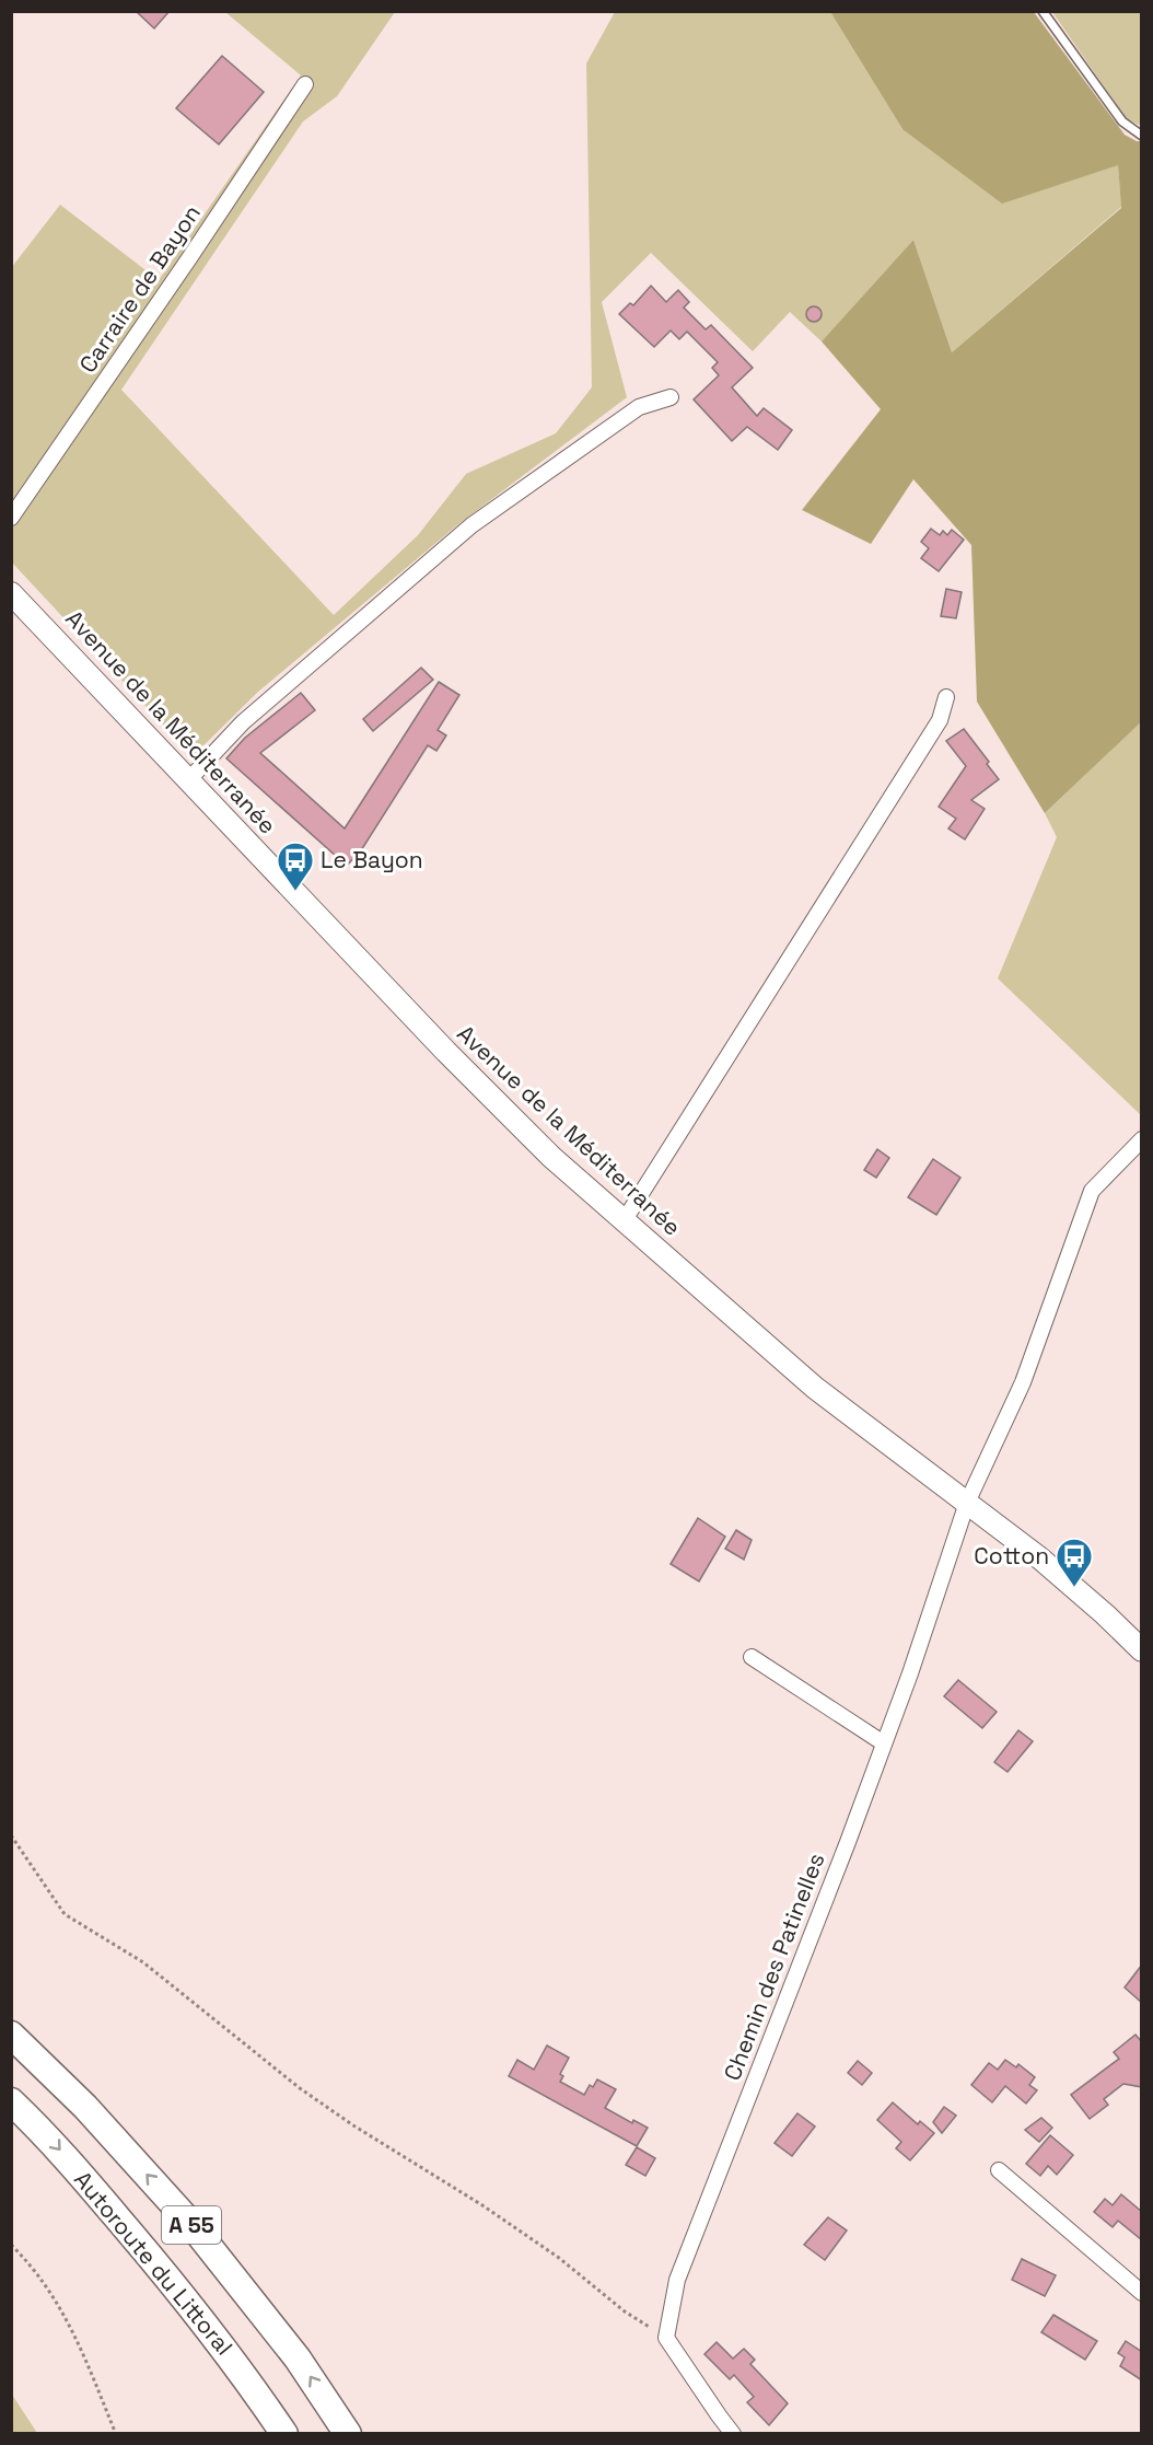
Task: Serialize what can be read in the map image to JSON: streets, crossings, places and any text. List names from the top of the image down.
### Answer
{
  "streets": {
    "highway": ["A 55", "Autoroute du Littoral"],
    "main road": ["Avenue de la Méditerranée"],
    "street": ["Carraire de Bayon", "Chemin des Patinelles"]
  },
  "crossings": [
    ["Avenue de la Méditerranée", "Chemin des Patinelles"]
  ],
  "places": {
    "bus stop": ["Le Bayon", "Cotton"]
  }
}
